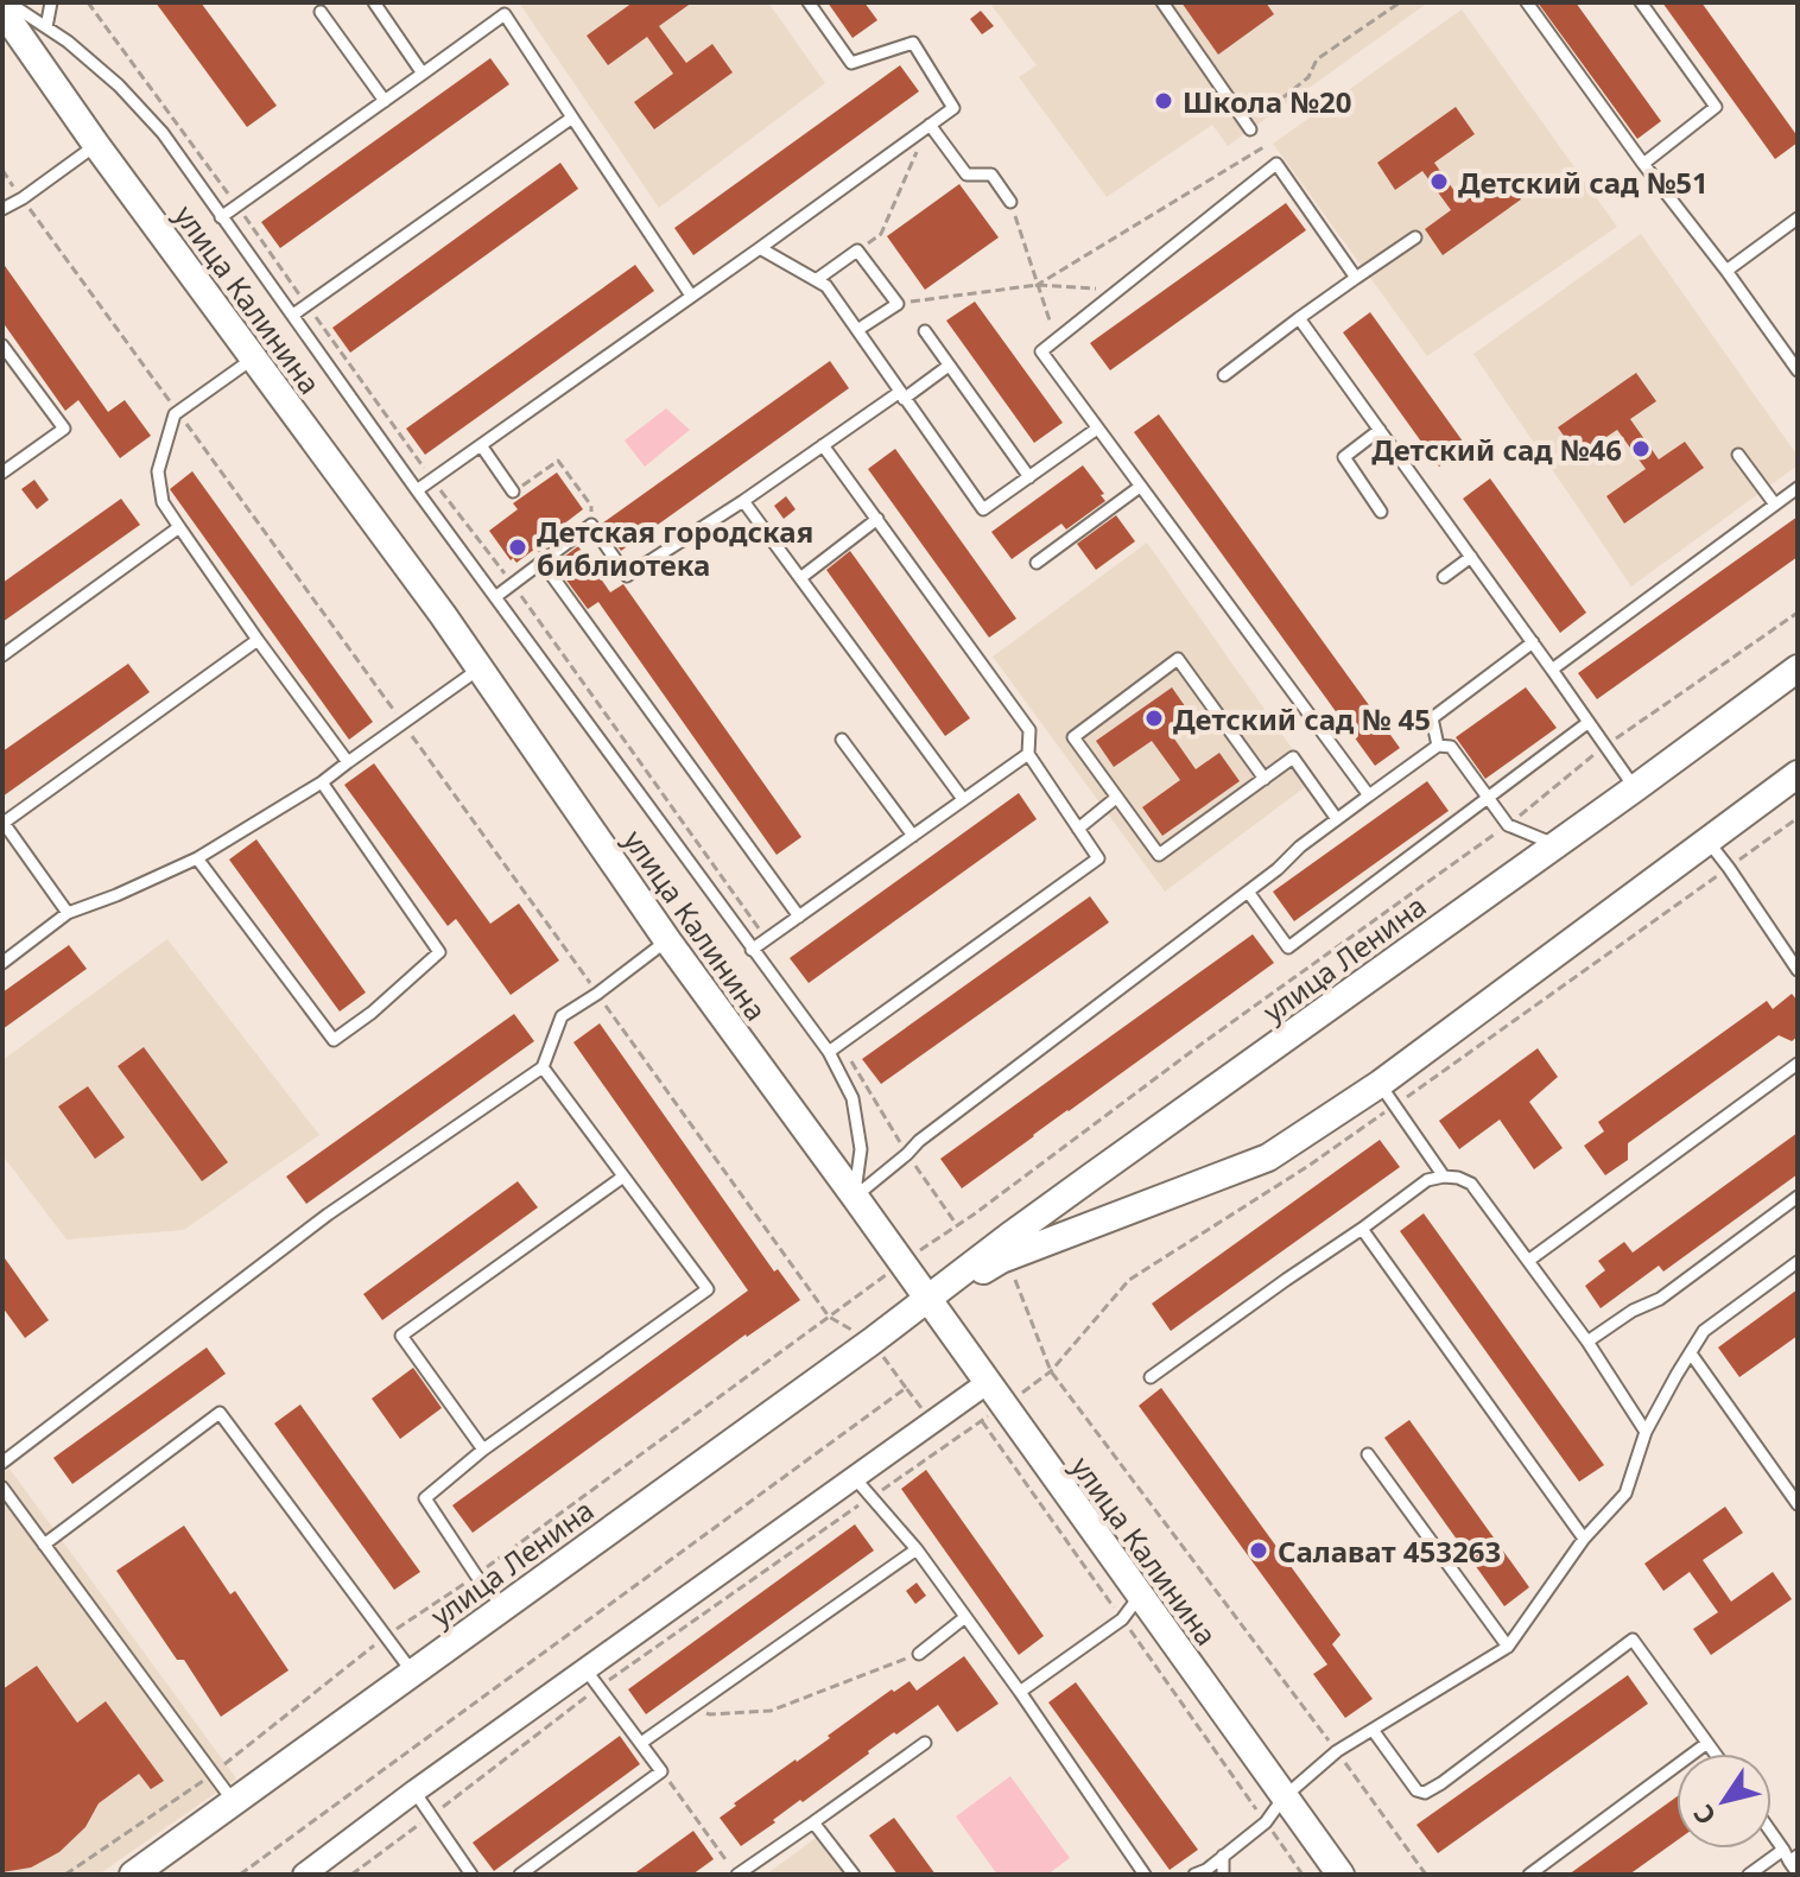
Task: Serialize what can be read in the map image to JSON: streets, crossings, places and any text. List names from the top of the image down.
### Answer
{
  "streets": {
    "street": ["улица Калинина", "улица Ленина"]
  },
  "crossings": [
    ["улица Калинина", "улица Ленина"]
  ],
  "places": [
    "Школа №20",
    "Детский сад №51",
    "Детский сад №46",
    "Детская городская библиотека",
    "Детский сад № 45",
    "Салават 453263"
  ],
  "north": "bottom left"
}
